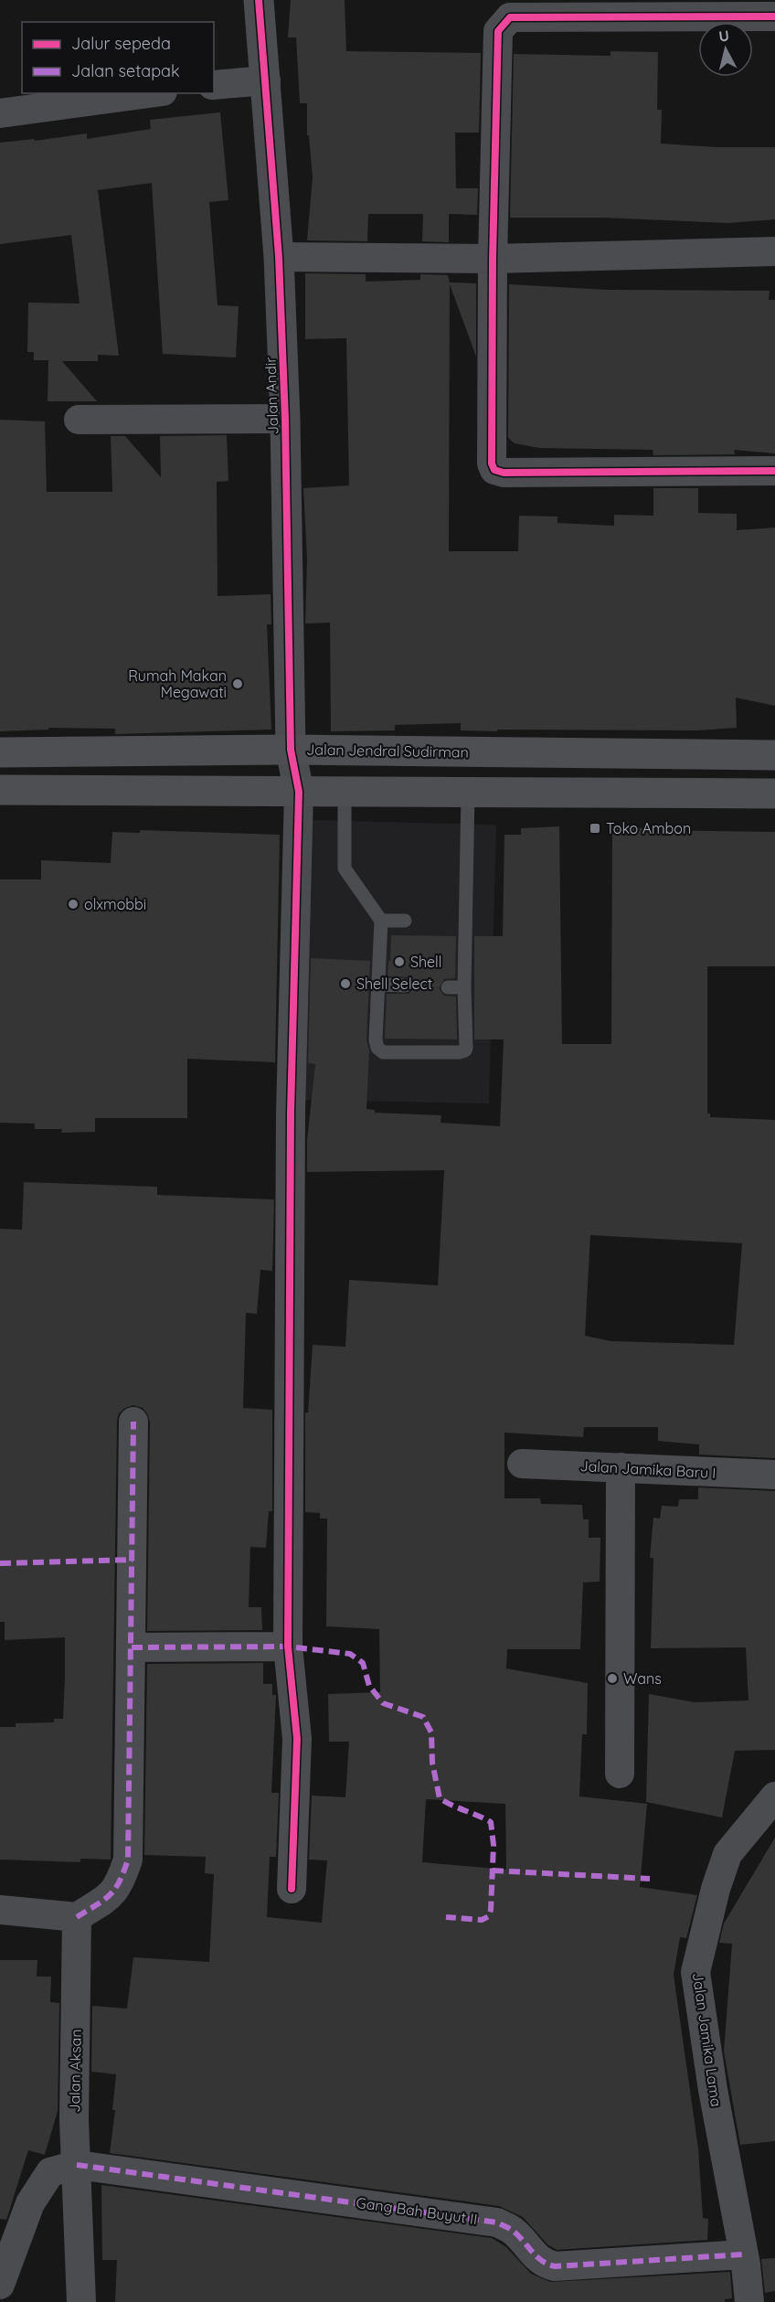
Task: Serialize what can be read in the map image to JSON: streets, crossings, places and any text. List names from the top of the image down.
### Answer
{
  "streets": {
    "main road": ["Jalan Jendral Sudirman"],
    "street": [
      "Jalan Andir",
      "Jalan Jamika Baru I",
      "Jalan Jamika Lama",
      "Jalan Aksan",
      "Gang Bah Buyut II"
    ]
  },
  "crossings": [
    ["Jalan Andir", "Jalan Jendral Sudirman"],
    ["Jalan Jamika Lama", "Gang Bah Buyut II"],
    ["Jalan Aksan", "Gang Bah Buyut II"]
  ],
  "places": {
    "other": [
      "Rumah Makan Megawati",
      "olxmobbi",
      "Shell",
      "Shell Select",
      "Wans"
    ],
    "transit": ["Toko Ambon"]
  },
  "legend": ["Jalur sepeda", "Jalan setapak"],
  "north": "top"
}
